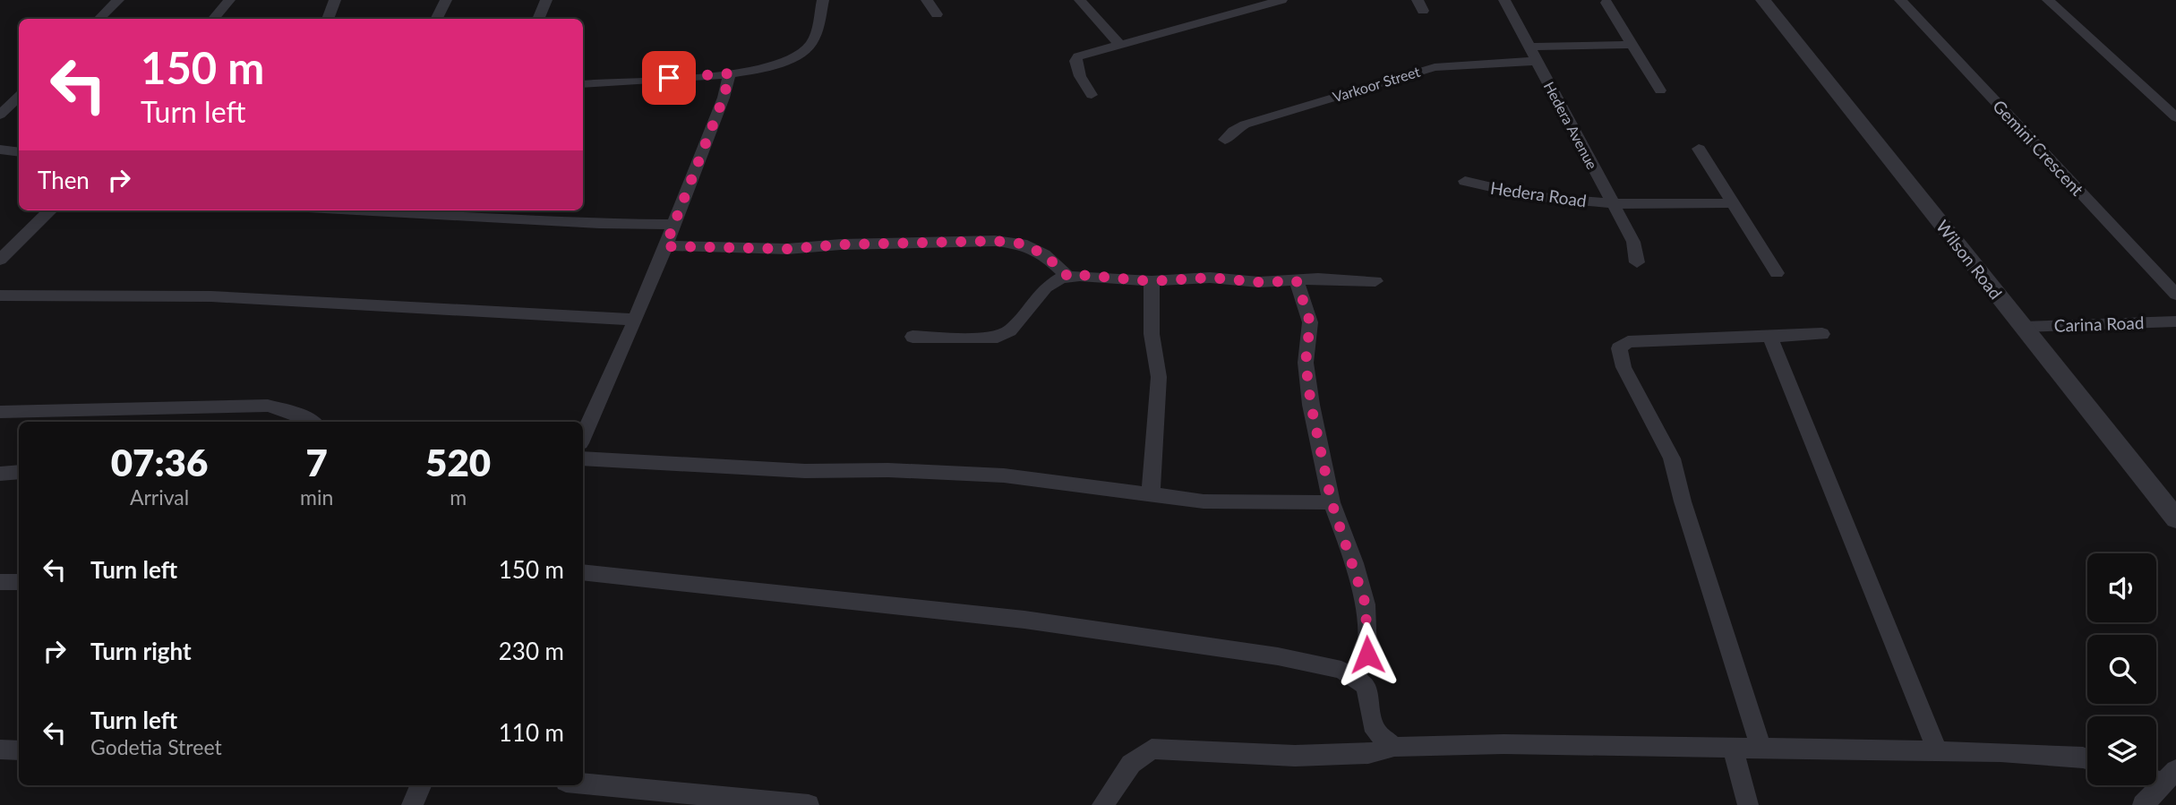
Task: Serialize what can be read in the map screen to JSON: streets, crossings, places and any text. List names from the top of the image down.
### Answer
{
  "streets": {
    "street": [
      "Varkoor Street",
      "Hedera Avenue",
      "Gemini Crescent",
      "Hedera Road",
      "Wilson Road",
      "Carina Road"
    ]
  },
  "crossings": [
    ["Varkoor Street", "Hedera Avenue"],
    ["Hedera Avenue", "Hedera Road"],
    ["Wilson Road", "Carina Road"]
  ],
  "page": {
    "turn": ["150 m", "Turn left"],
    "then": "Then",
    "eta": [
      "07:36",
      "Arrival",
      "7",
      "min",
      "520",
      "m"
    ],
    "list": [
      {
        "name": "Turn left",
        "value": "150 m"
      },
      {
        "name": "Turn right",
        "value": "230 m"
      },
      {
        "name": "Turn left",
        "note": "Godetia Street",
        "value": "110 m"
      }
    ]
  }
}
